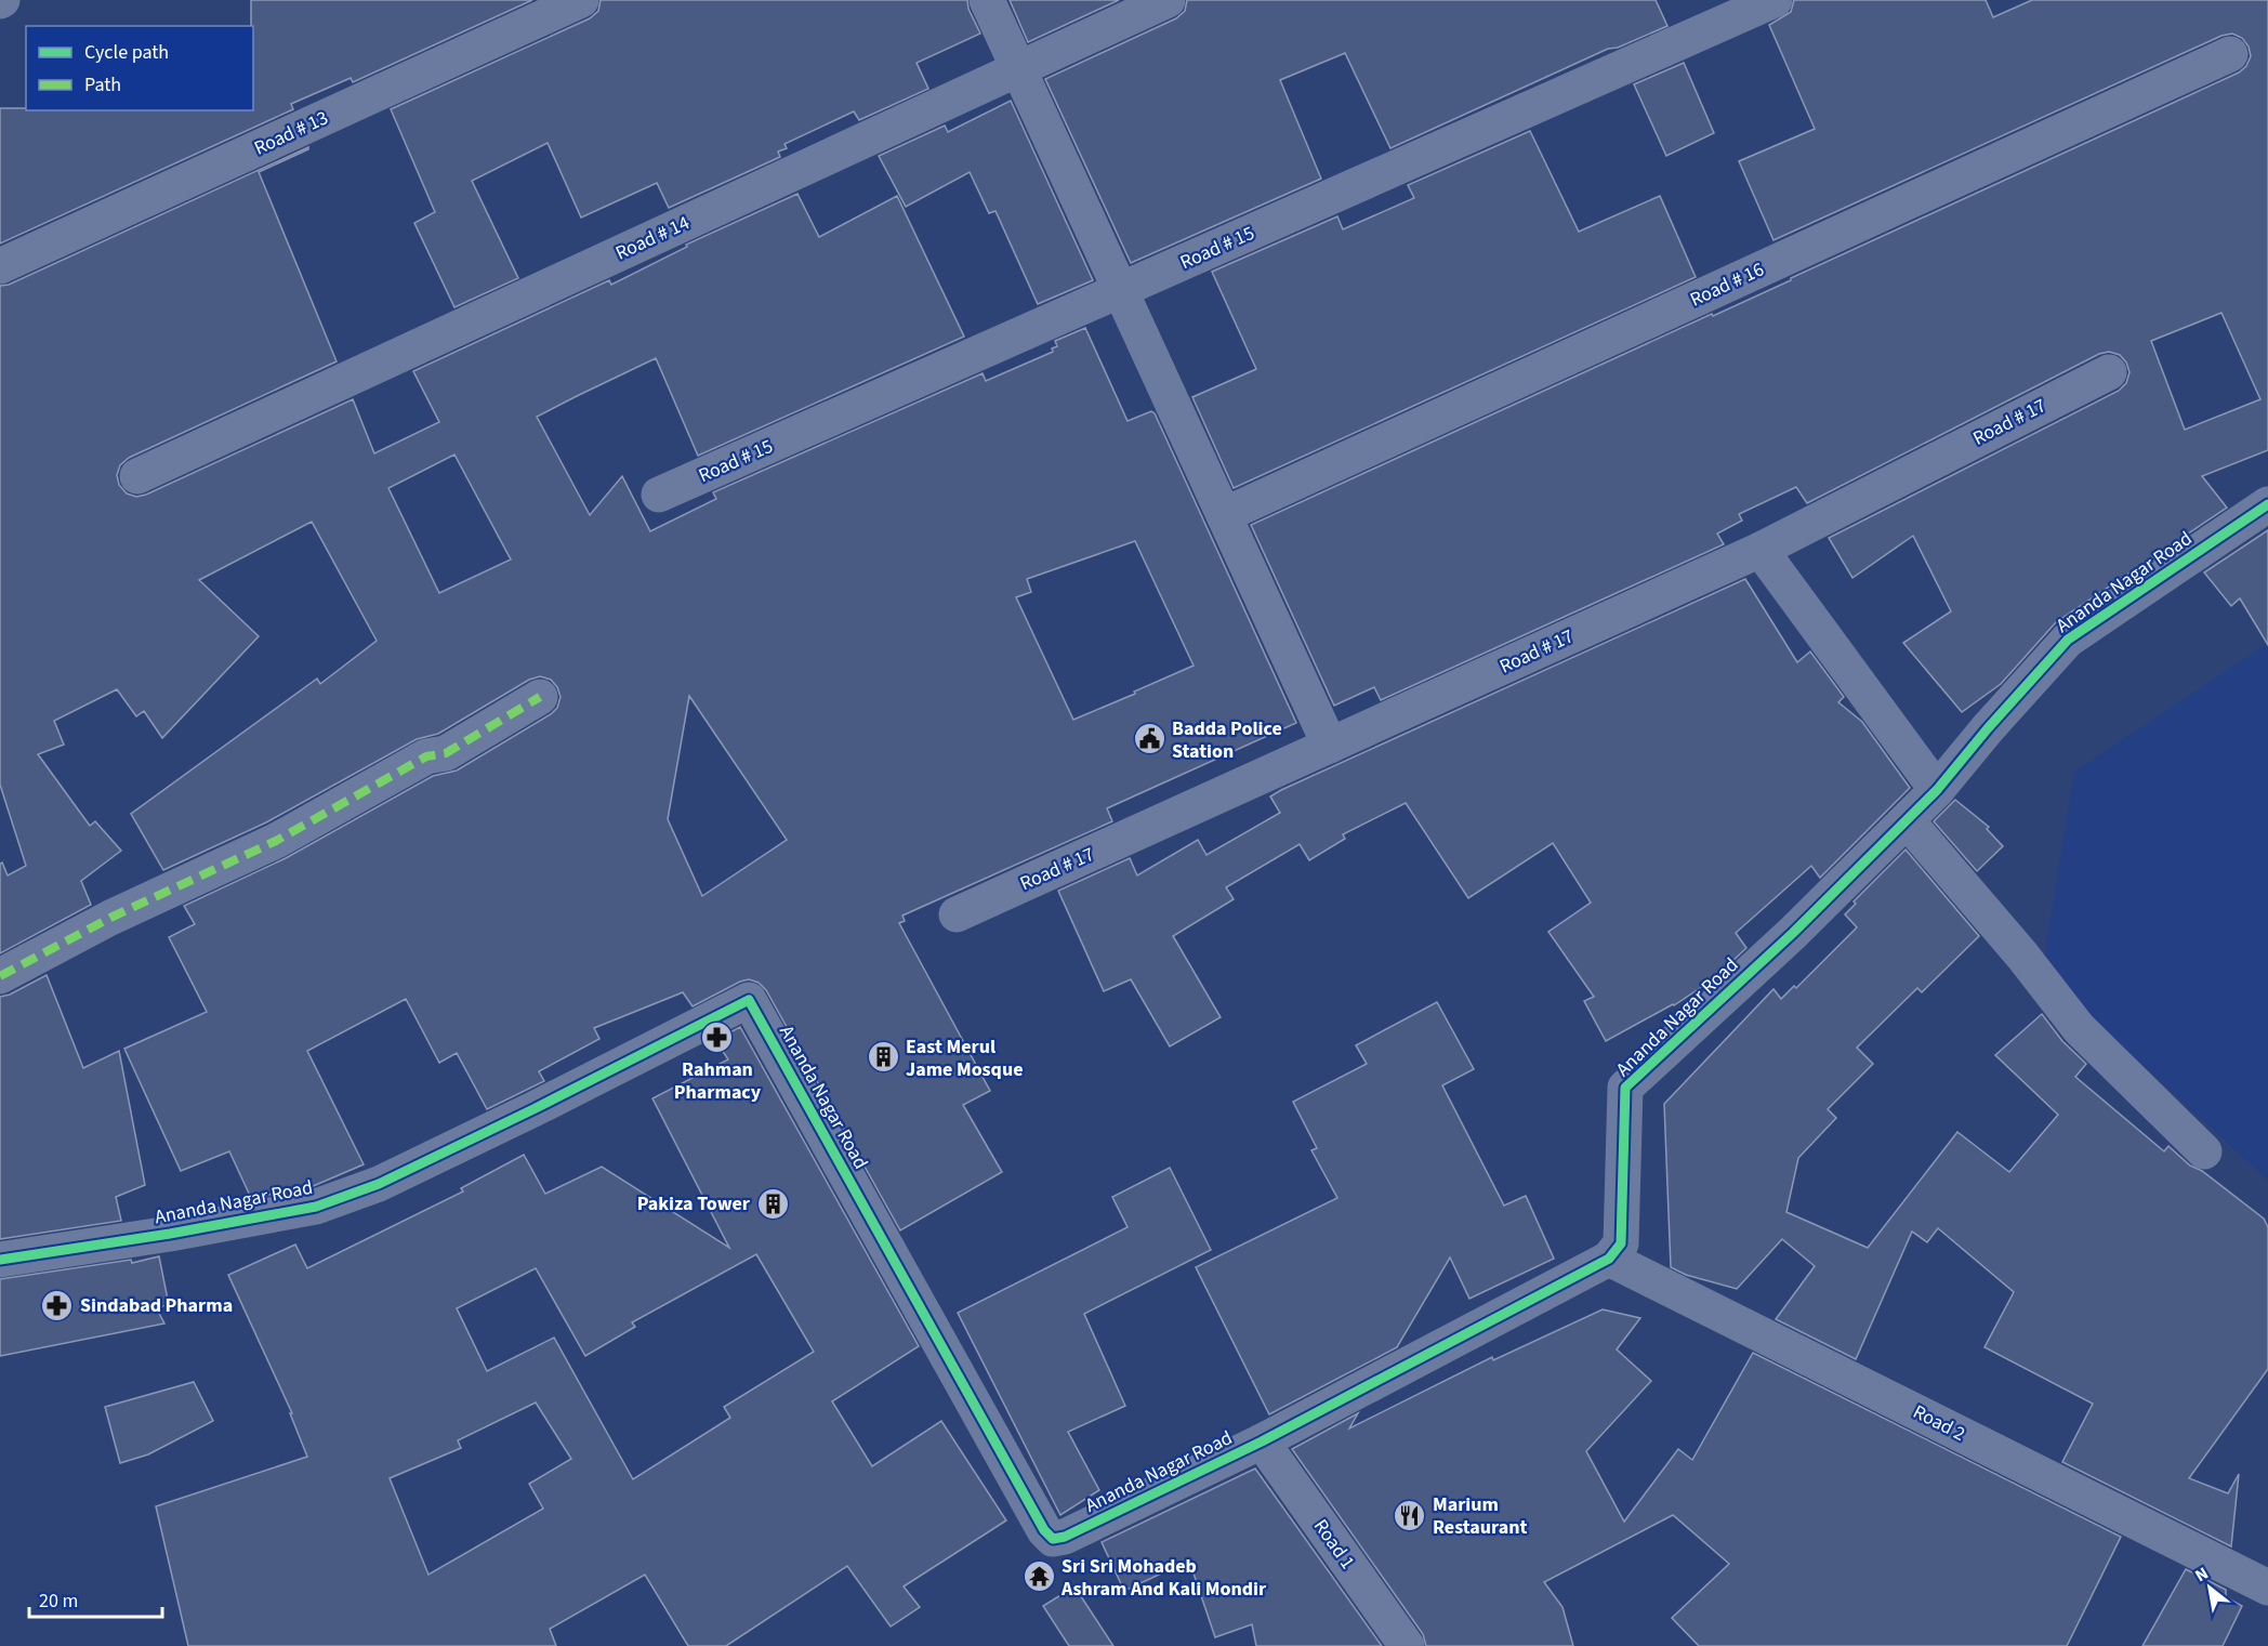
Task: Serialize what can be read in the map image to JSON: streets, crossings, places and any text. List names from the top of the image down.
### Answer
{
  "streets": {
    "street": [
      "Road # 13",
      "Road # 14",
      "Road # 15",
      "Road # 16",
      "Road # 17",
      "Ananda Nagar Road",
      "Road 2",
      "Road 1"
    ]
  },
  "crossings": [
    ["Ananda Nagar Road", "Road 2"],
    ["Ananda Nagar Road", "Road 1"]
  ],
  "places": {
    "public building": ["Badda Police Station"],
    "pharmacy": ["Rahman Pharmacy", "Sindabad Pharma"],
    "building": ["East Merul Jame Mosque", "Pakiza Tower"],
    "restaurant": ["Marium Restaurant"],
    "temple": ["Sri Sri Mohadeb Ashram And Kali Mondir"]
  },
  "legend": ["Cycle path", "Path"],
  "scale_bar": "20 m",
  "north": "top left"
}
